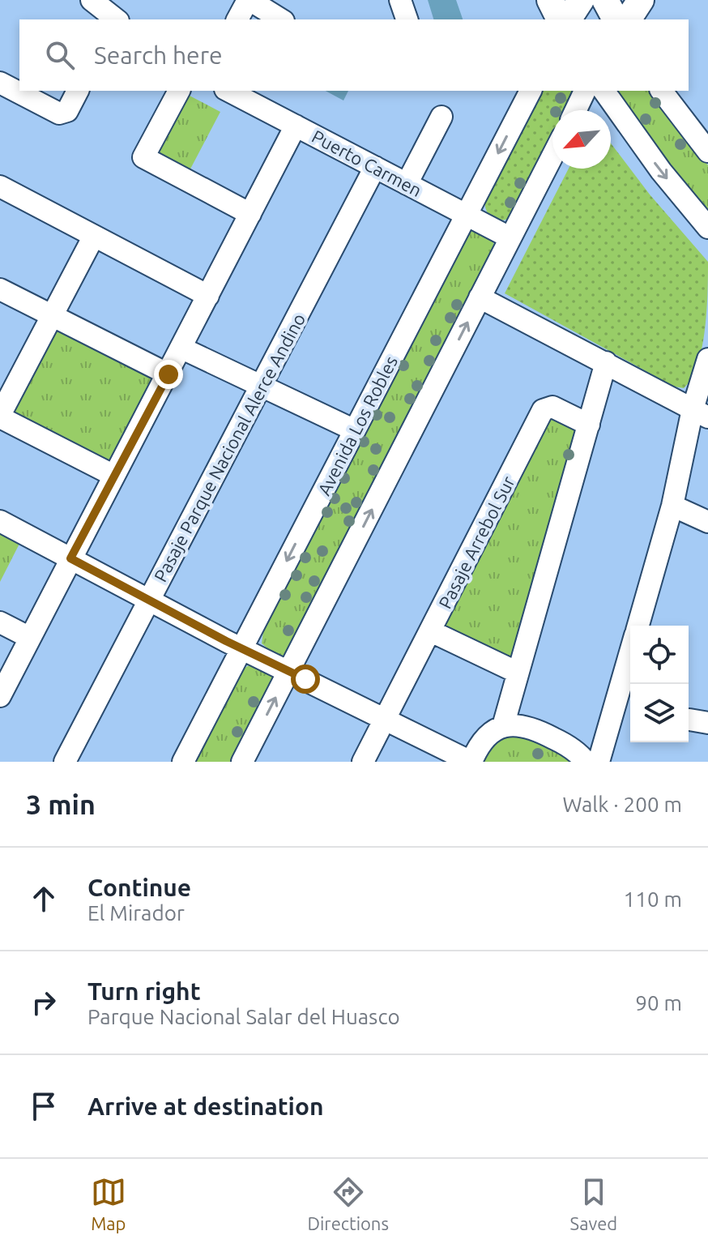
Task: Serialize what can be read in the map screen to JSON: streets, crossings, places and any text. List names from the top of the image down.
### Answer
{
  "streets": {
    "street": [
      "Puerto Carmen",
      "Avenida Los Robles",
      "Pasaje Parque Nacional Alerce Andino",
      "Pasaje Arrebol Sur"
    ]
  },
  "crossings": [
    ["Puerto Carmen", "Avenida Los Robles"],
    ["Puerto Carmen", "Pasaje Parque Nacional Alerce Andino"]
  ],
  "north": "bottom left",
  "page": {
    "search": "Search here",
    "heading": ["3 min", "Walk · 200 m"],
    "list": [
      ["Continue", "El Mirador", "110 m"],
      ["Turn right", "Parque Nacional Salar del Huasco", "90 m"],
      "Arrive at destination"
    ],
    "nav": ["Map", "Directions", "Saved"]
  }
}
